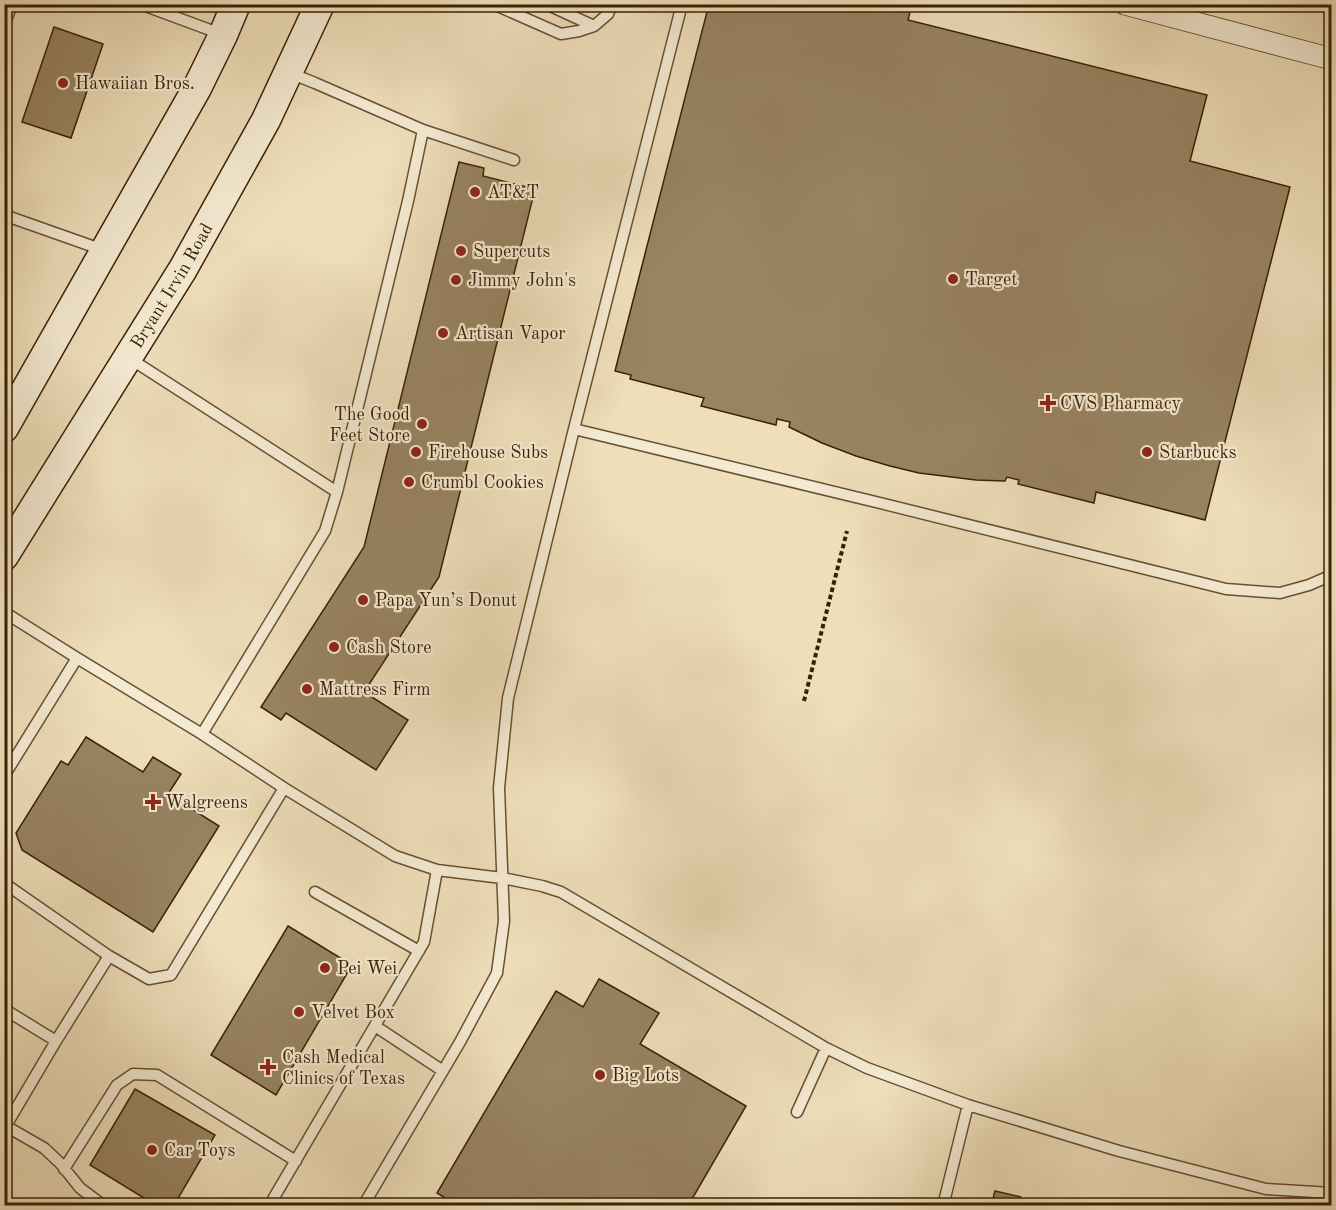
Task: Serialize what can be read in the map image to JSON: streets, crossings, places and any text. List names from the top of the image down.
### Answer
{
  "streets": {
    "main road": ["Bryant Irvin Road"]
  },
  "places": {
    "other": [
      "Hawaiian Bros.",
      "AT&T",
      "Supercuts",
      "Target",
      "Jimmy John's",
      "Artisan Vapor",
      "The Good Feet Store",
      "Firehouse Subs",
      "Starbucks",
      "Crumbl Cookies",
      "Papa Yun’s Donut",
      "Cash Store",
      "Mattress Firm",
      "Pei Wei",
      "Velvet Box",
      "Big Lots",
      "Car Toys"
    ],
    "health": ["CVS Pharmacy", "Walgreens", "Cash Medical Clinics of Texas"]
  }
}
